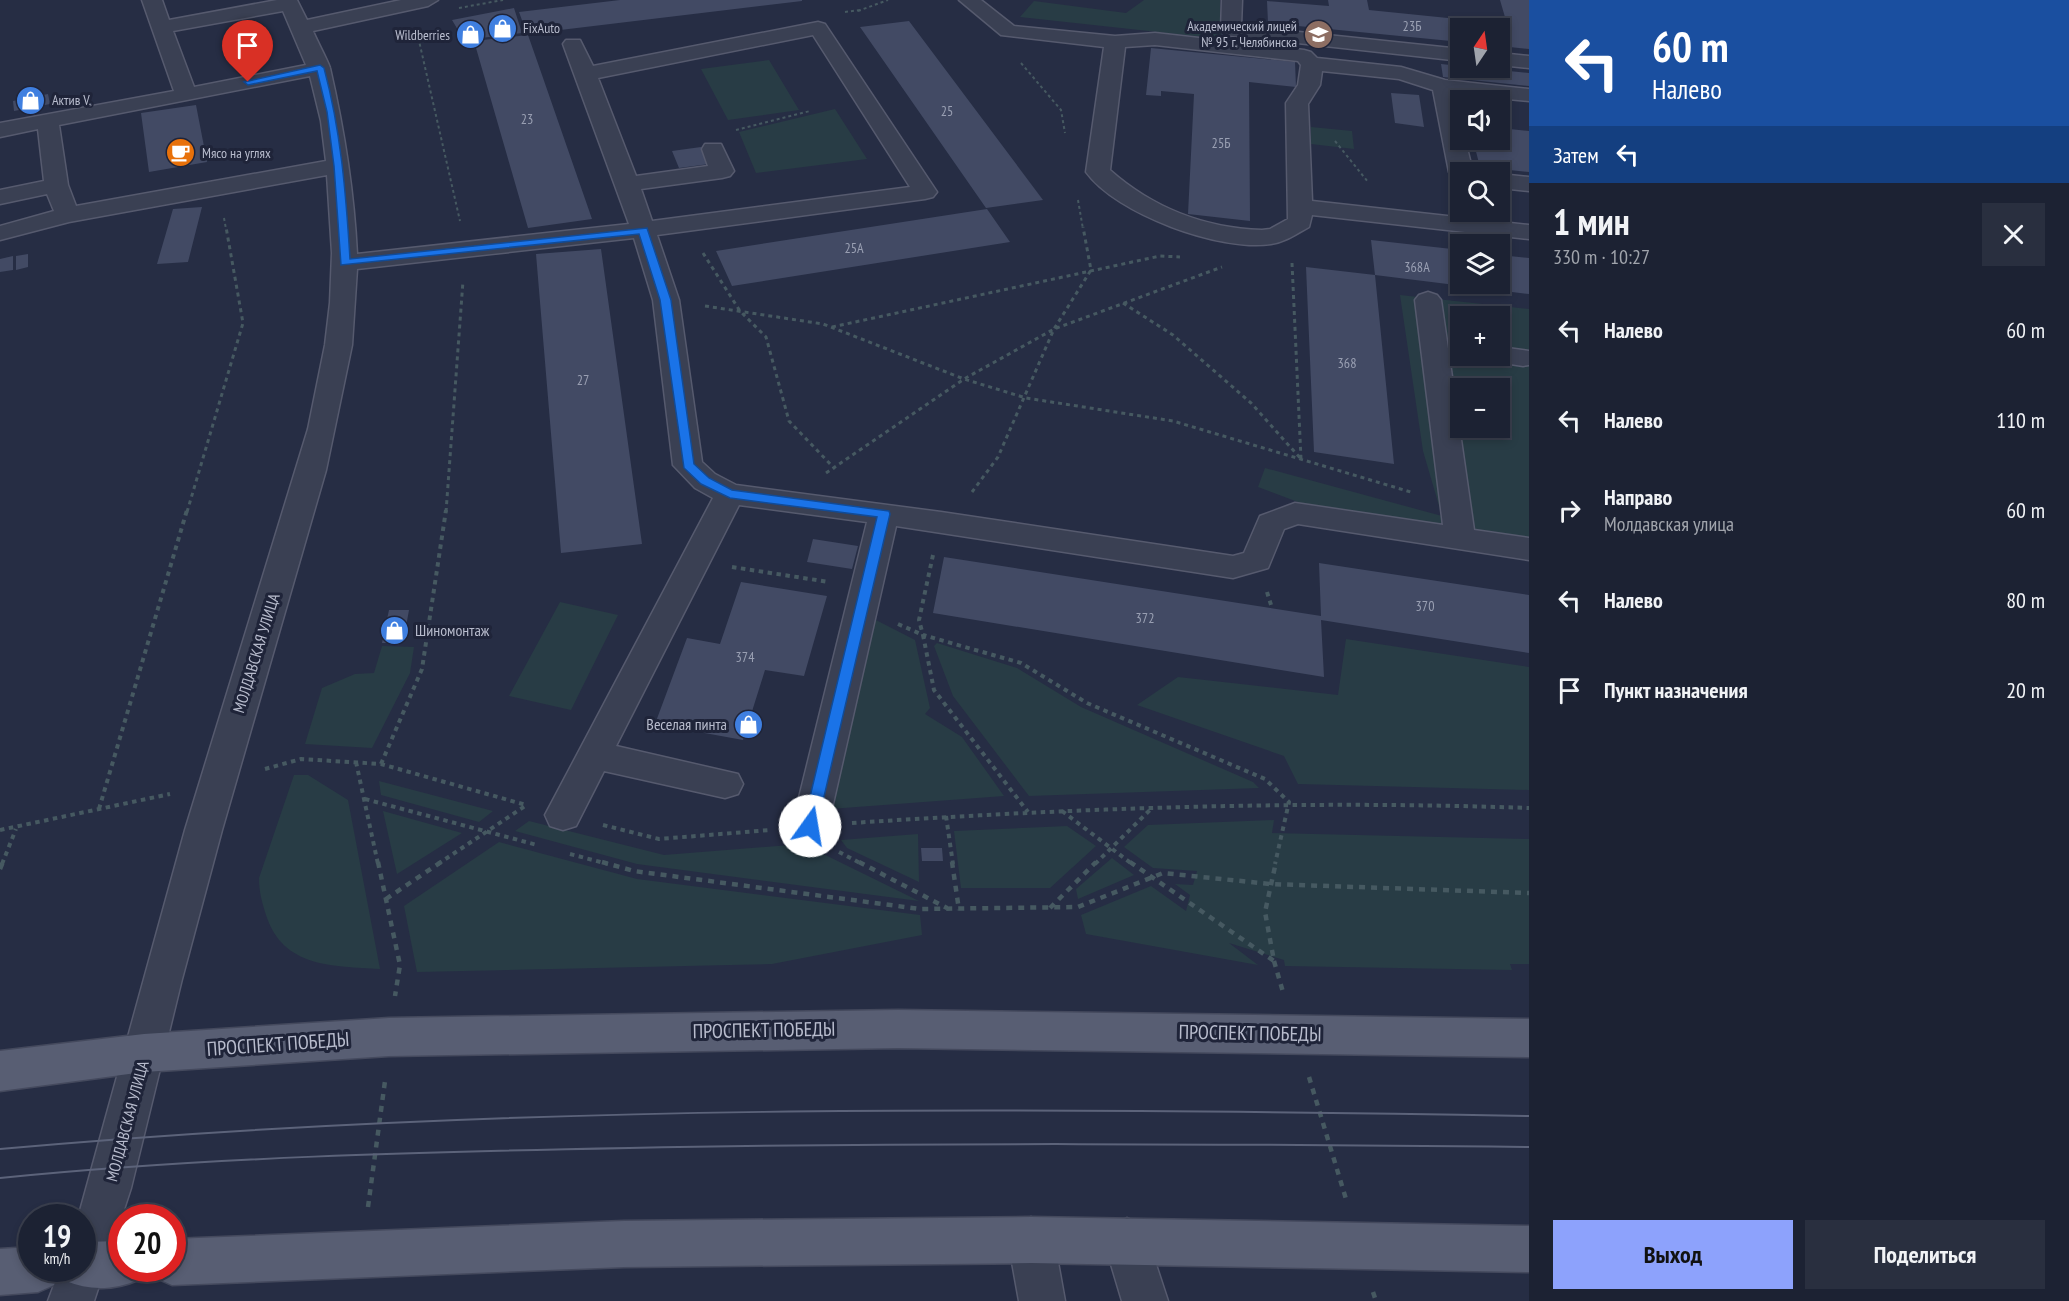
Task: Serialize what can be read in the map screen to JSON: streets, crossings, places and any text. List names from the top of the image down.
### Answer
{
  "streets": {
    "main road": ["ПРОСПЕКТ ПОБЕДЫ"],
    "street": ["МОЛДАВСКАЯ УЛИЦА"]
  },
  "crossings": [
    ["МОЛДАВСКАЯ УЛИЦА", "ПРОСПЕКТ ПОБЕДЫ"]
  ],
  "places": {
    "shop": [
      "FixAuto",
      "Wildberries",
      "Актив V.",
      "Шиномонтаж",
      "Веселая пинта"
    ],
    "school or university": ["Академический лицей № 95 г. Челябинска"],
    "cafe": ["Мясо на углях"]
  },
  "house_numbers": [
    "23Б",
    "25",
    "23",
    "25Б",
    "25А",
    "368А",
    "368",
    "27",
    "370",
    "372",
    "374"
  ],
  "north": "top",
  "page": {
    "turn": ["60 m", "Налево"],
    "map_buttons": ["+", "−"],
    "then": "Затем",
    "heading": ["1 мин", "330 m · 10:27"],
    "list": [
      {
        "name": "Налево",
        "value": "60 m"
      },
      {
        "name": "Налево",
        "value": "110 m"
      },
      {
        "name": "Направо",
        "note": "Молдавская улица",
        "value": "60 m"
      },
      {
        "name": "Налево",
        "value": "80 m"
      },
      {
        "name": "Пункт назначения",
        "value": "20 m"
      }
    ],
    "speed": "19 km/h",
    "limit": "20",
    "buttons": ["Выход", "Поделиться"]
  }
}
